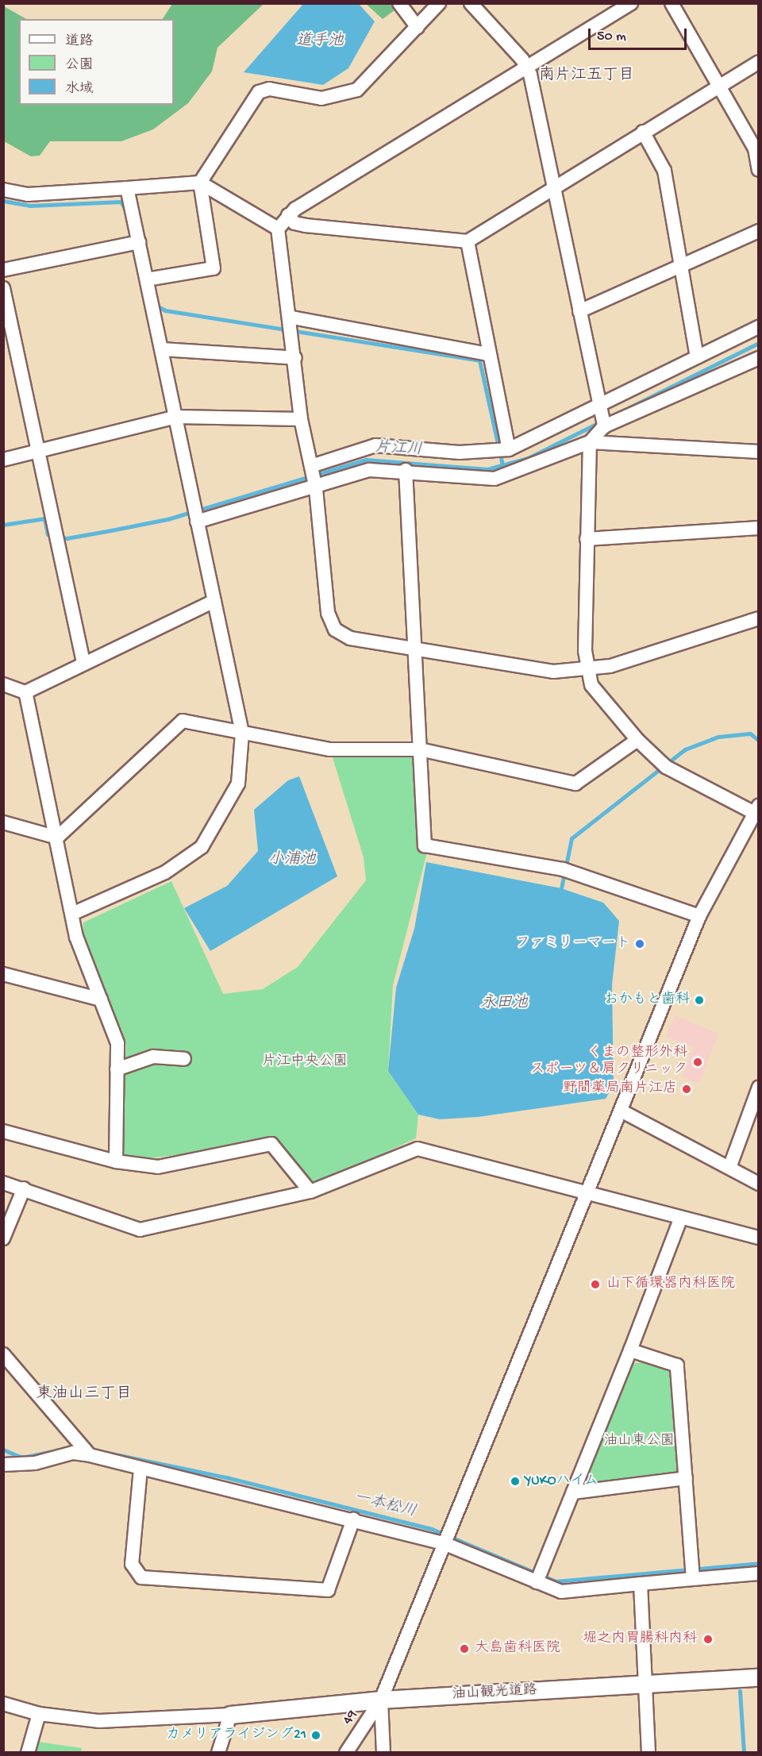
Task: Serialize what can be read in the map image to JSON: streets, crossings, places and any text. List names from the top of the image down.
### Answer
{
  "streets": {
    "main road": ["油山観光道路"],
    "street": ["49"]
  },
  "crossings": [
    ["油山観光道路", "49"]
  ],
  "districts": ["南片江五丁目", "東油山三丁目"],
  "water": [
    "道手池",
    "片江川",
    "小浦池",
    "永田池",
    "一本松川"
  ],
  "parks": ["片江中央公園", "油山東公園"],
  "places": [
    "ファミリーマート",
    "おかもと歯科",
    "くまの整形外科 スポーツ＆肩クリニック",
    "野間薬局南片江店",
    "山下循環器内科医院",
    "YUKOハイム",
    "堀之内胃腸科内科",
    "大島歯科医院",
    "カメリアライジング21"
  ],
  "legend": ["道路", "公園", "水域"],
  "scale_bar": "50 m"
}
